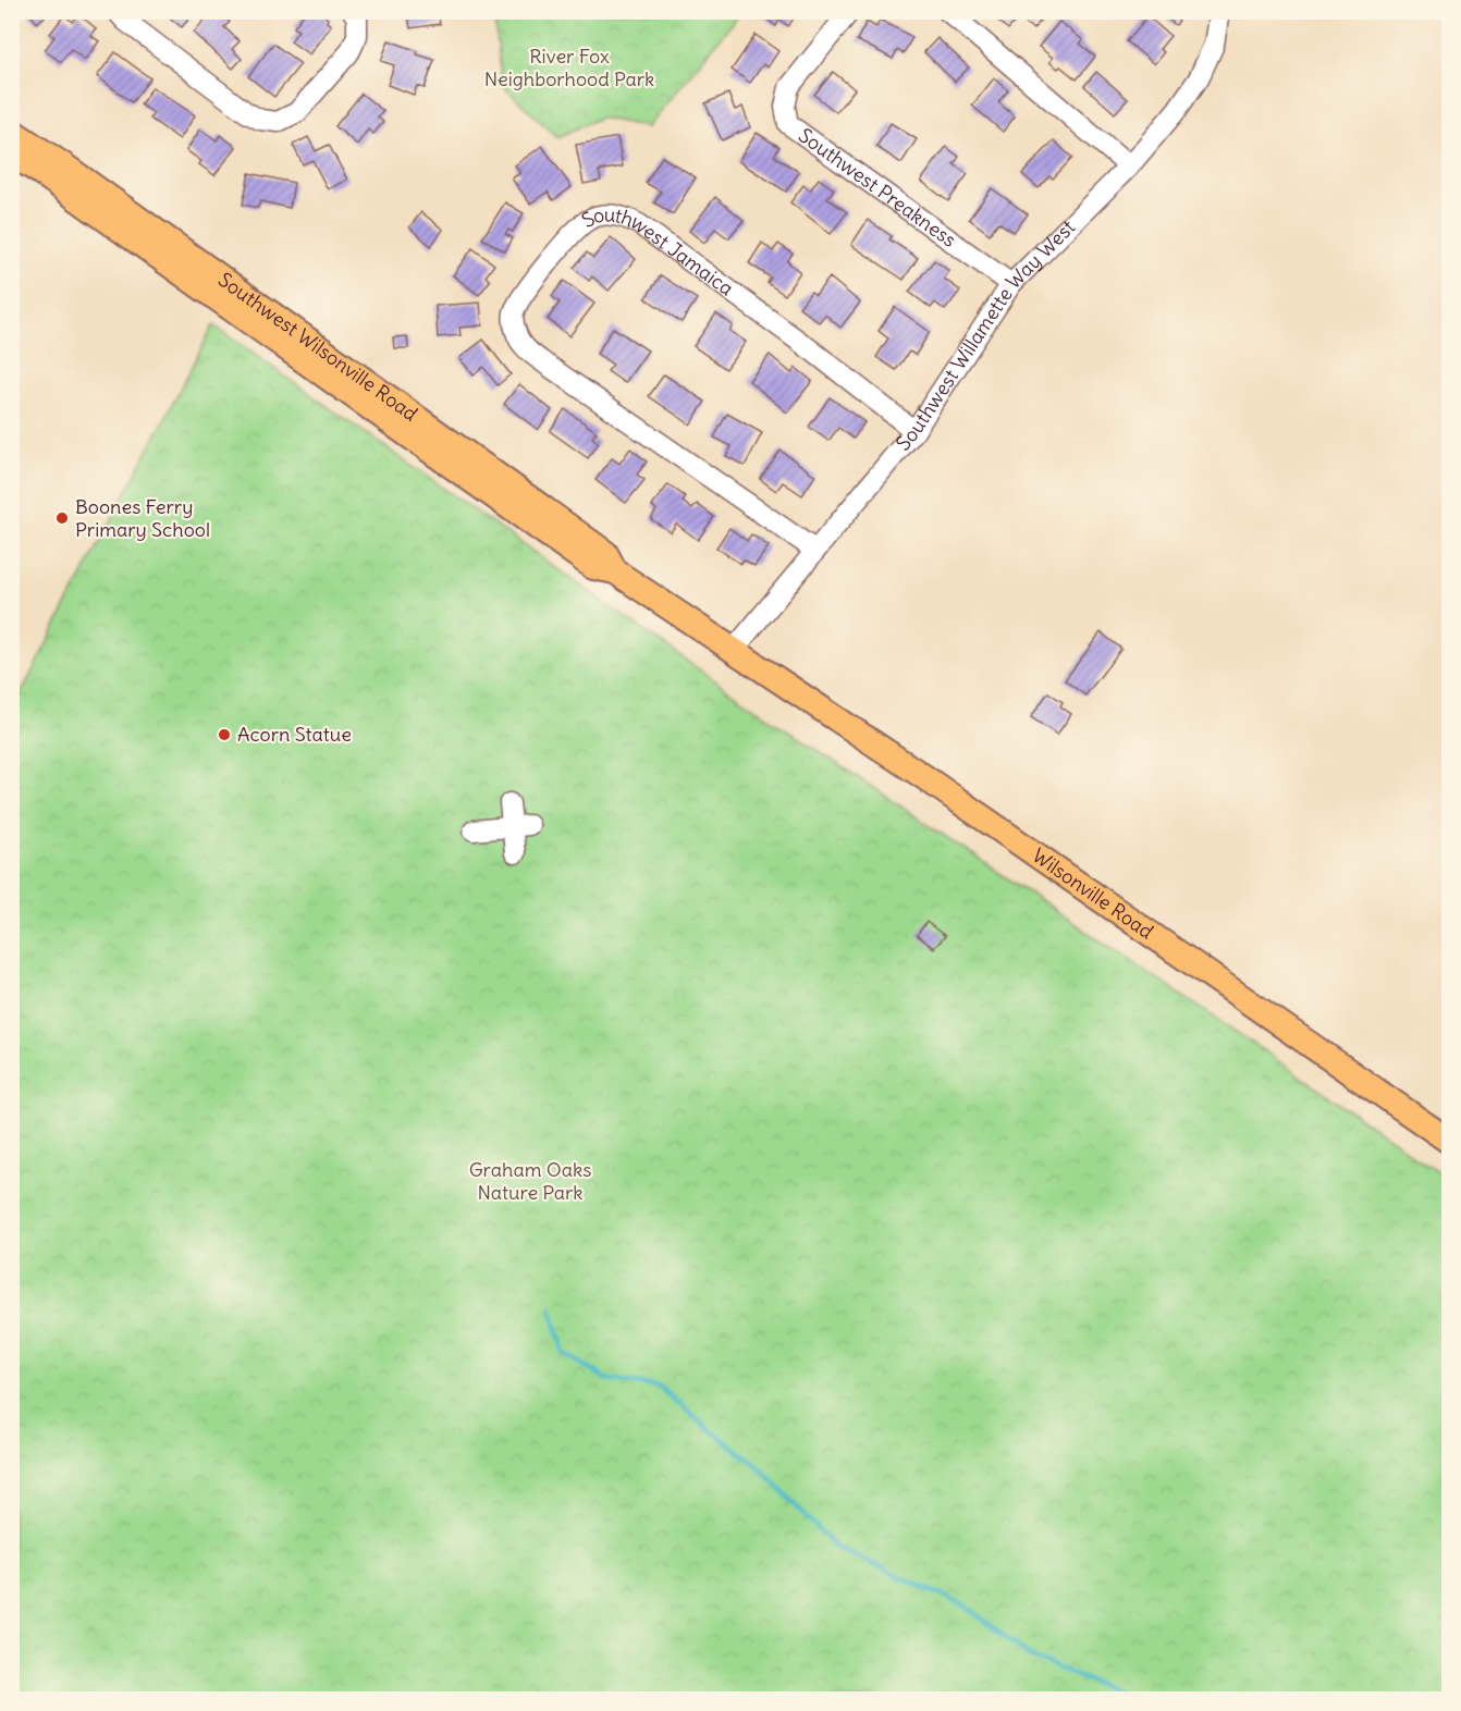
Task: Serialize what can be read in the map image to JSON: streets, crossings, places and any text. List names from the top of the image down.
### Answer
{
  "streets": {
    "main road": ["Southwest Wilsonville Road", "Wilsonville Road"],
    "street": ["Southwest Preakness", "Southwest Jamaica", "Southwest Willamette Way West"]
  },
  "crossings": [
    ["Southwest Preakness", "Southwest Willamette Way West"],
    ["Southwest Jamaica", "Southwest Willamette Way West"],
    ["Southwest Willamette Way West", "Southwest Wilsonville Road"],
    ["Southwest Willamette Way West", "Wilsonville Road"],
    ["Southwest Wilsonville Road", "Wilsonville Road"]
  ],
  "parks": ["River Fox Neighborhood Park", "Graham Oaks Nature Park"],
  "places": ["Boones Ferry Primary School", "Acorn Statue"]
}
